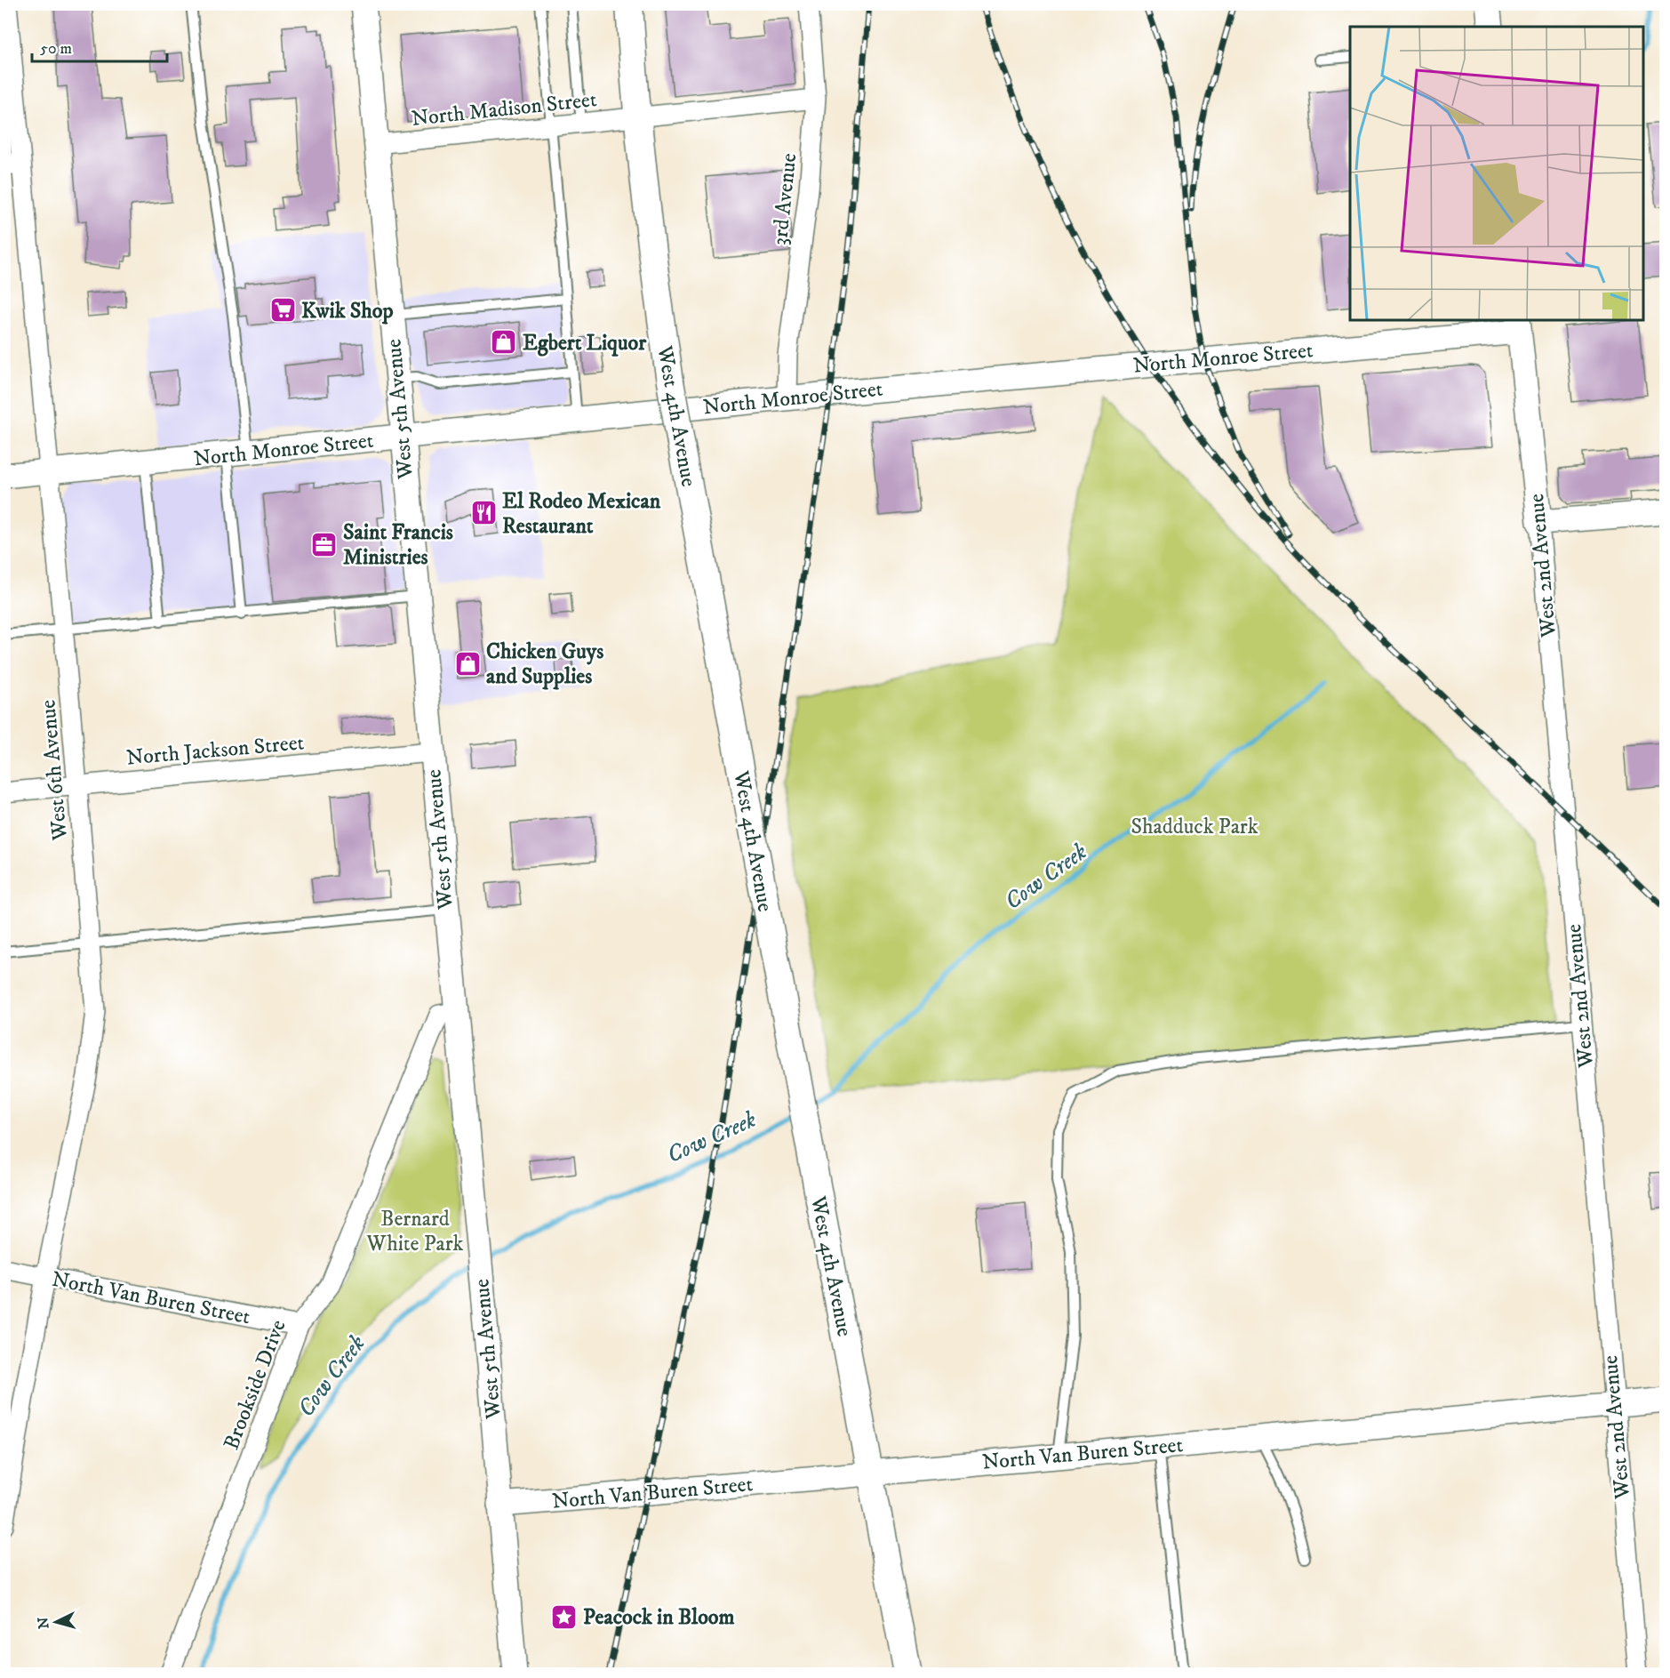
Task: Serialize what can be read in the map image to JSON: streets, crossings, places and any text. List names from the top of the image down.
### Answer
{
  "streets": {
    "main road": ["West 4th Avenue"],
    "street": [
      "North Madison Street",
      "3rd Avenue",
      "North Monroe Street",
      "West 5th Avenue",
      "West 2nd Avenue",
      "North Jackson Street",
      "West 6th Avenue",
      "North Van Buren Street",
      "Brookside Drive"
    ]
  },
  "crossings": [
    ["North Madison Street", "3rd Avenue"],
    ["North Madison Street", "West 5th Avenue"],
    ["North Madison Street", "West 4th Avenue"],
    ["3rd Avenue", "North Monroe Street"],
    ["North Monroe Street", "West 5th Avenue"],
    ["North Monroe Street", "West 2nd Avenue"],
    ["North Monroe Street", "West 6th Avenue"],
    ["West 5th Avenue", "North Jackson Street"],
    ["West 5th Avenue", "North Van Buren Street"],
    ["West 5th Avenue", "Brookside Drive"],
    ["West 4th Avenue", "North Van Buren Street"],
    ["West 2nd Avenue", "North Van Buren Street"],
    ["North Jackson Street", "West 6th Avenue"],
    ["West 6th Avenue", "North Van Buren Street"],
    ["North Van Buren Street", "Brookside Drive"]
  ],
  "water": ["Cow Creek"],
  "parks": ["Shadduck Park", "Bernard White Park"],
  "places": {
    "supermarket": ["Kwik Shop"],
    "shop": ["Egbert Liquor", "Chicken Guys and Supplies"],
    "restaurant": ["El Rodeo Mexican Restaurant"],
    "office": ["Saint Francis Ministries"],
    "place": ["Peacock in Bloom"]
  },
  "scale_bar": "50 m",
  "north": "left"
}
